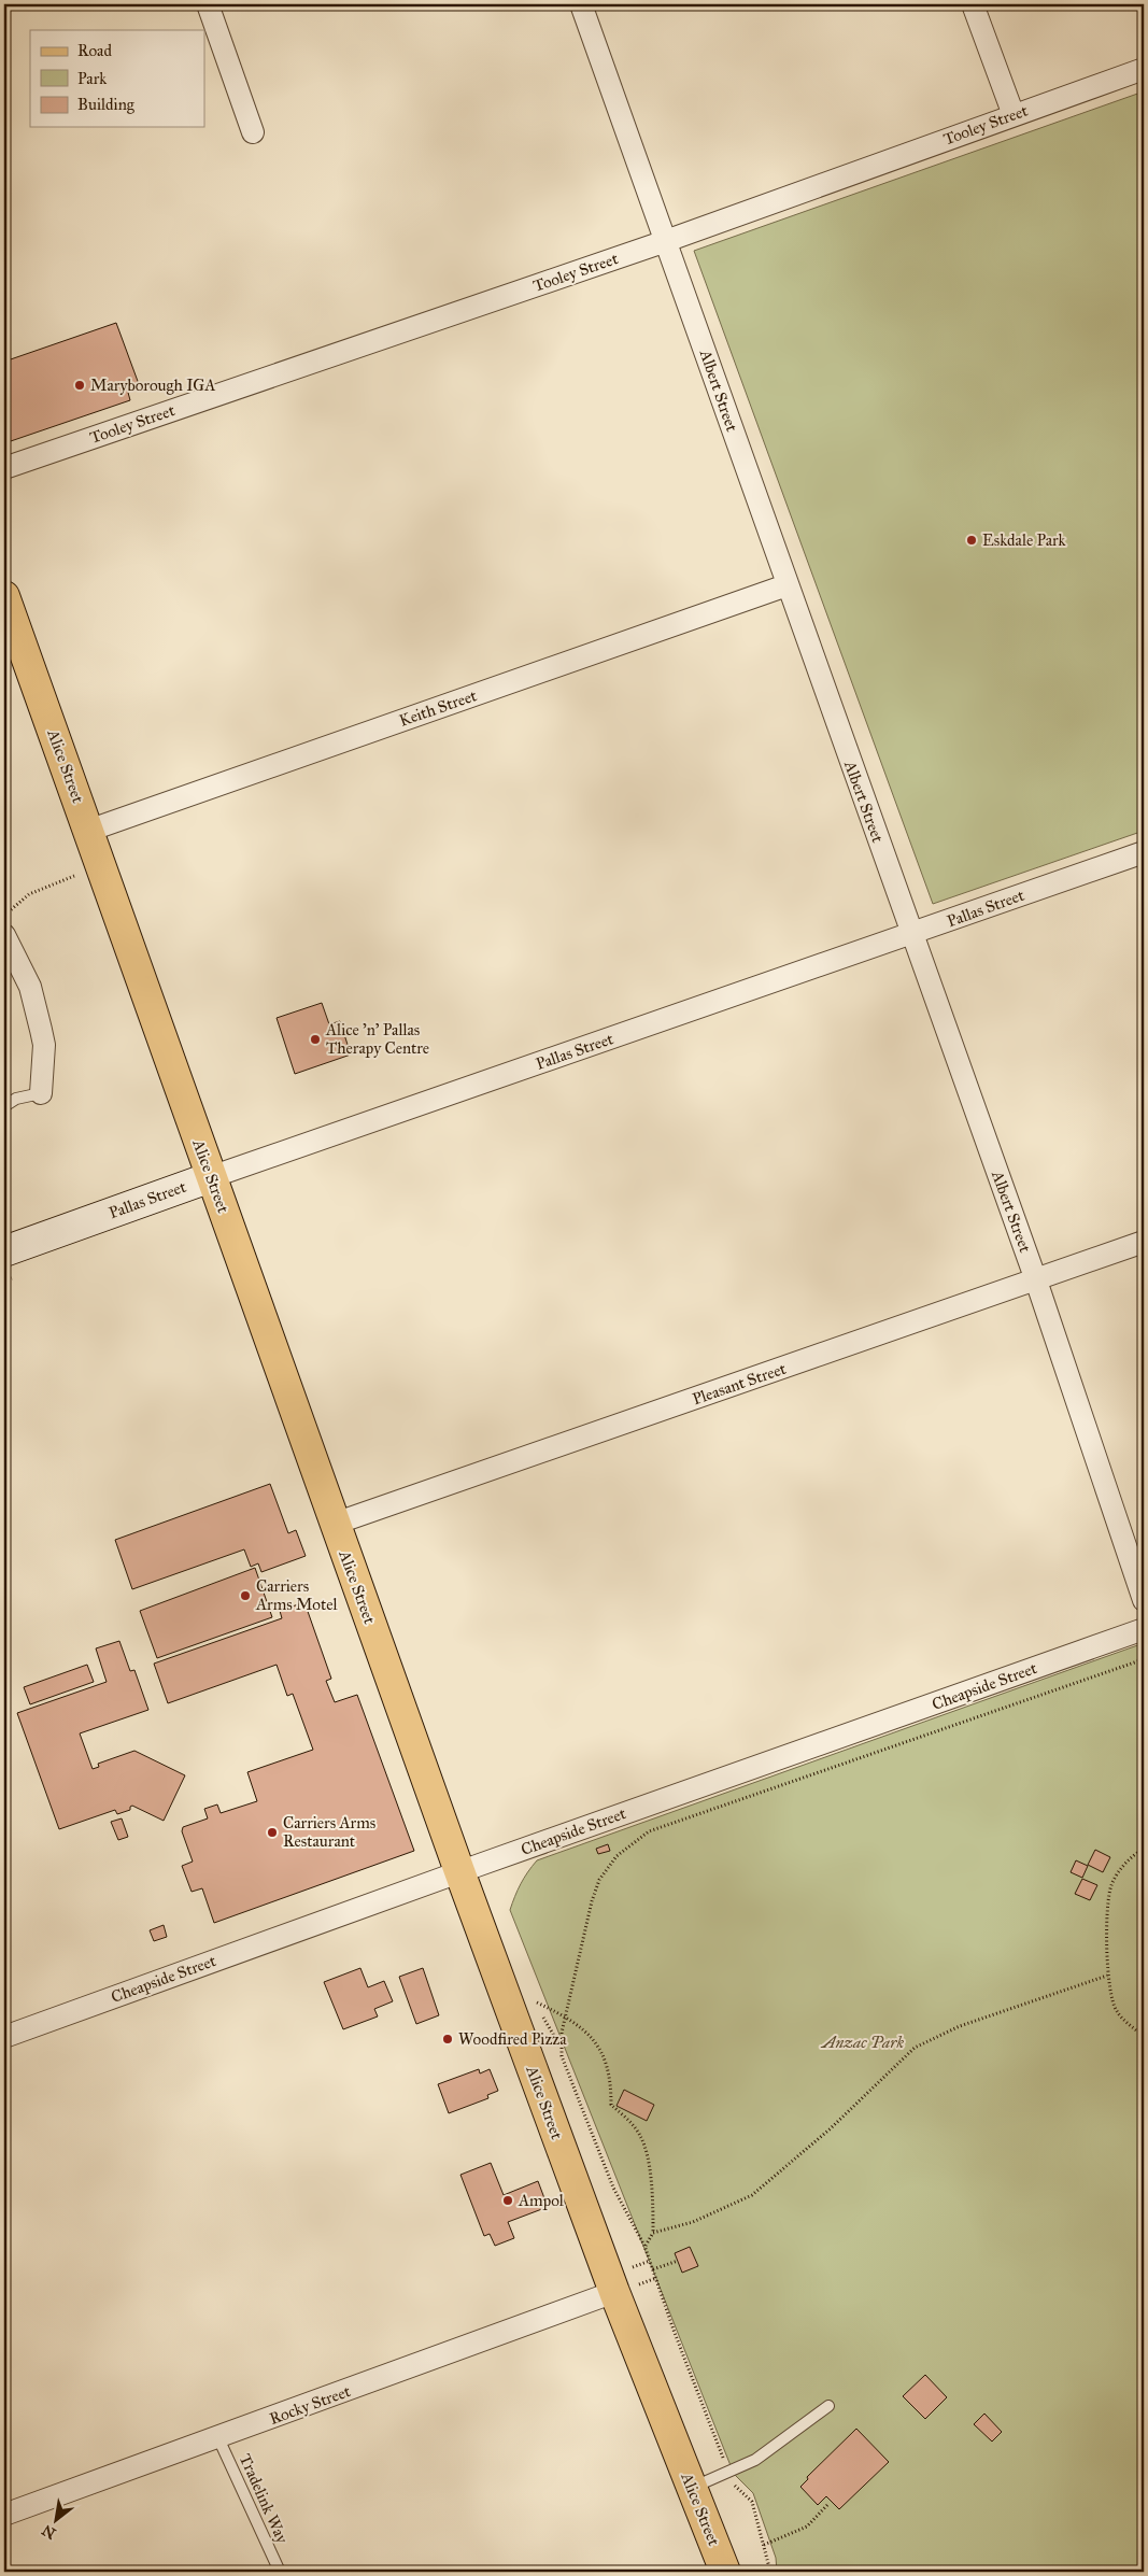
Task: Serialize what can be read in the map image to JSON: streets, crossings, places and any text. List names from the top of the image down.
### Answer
{
  "streets": {
    "main road": ["Alice Street"],
    "street": [
      "Tooley Street",
      "Albert Street",
      "Keith Street",
      "Pallas Street",
      "Pleasant Street",
      "Cheapside Street",
      "Rocky Street"
    ],
    "lane": ["Tradelink Way"]
  },
  "crossings": [
    ["Tooley Street", "Albert Street"],
    ["Albert Street", "Keith Street"],
    ["Albert Street", "Pallas Street"],
    ["Albert Street", "Pleasant Street"],
    ["Keith Street", "Alice Street"],
    ["Alice Street", "Pallas Street"],
    ["Alice Street", "Pleasant Street"],
    ["Alice Street", "Cheapside Street"],
    ["Alice Street", "Rocky Street"],
    ["Rocky Street", "Tradelink Way"]
  ],
  "parks": ["Anzac Park"],
  "places": [
    "Maryborough IGA",
    "Eskdale Park",
    "Alice 'n' Pallas Therapy Centre",
    "Carriers Arms Motel",
    "Carriers Arms Restaurant",
    "Woodfired Pizza",
    "Ampol"
  ],
  "legend": ["Road", "Park", "Building"],
  "north": "bottom left"
}
